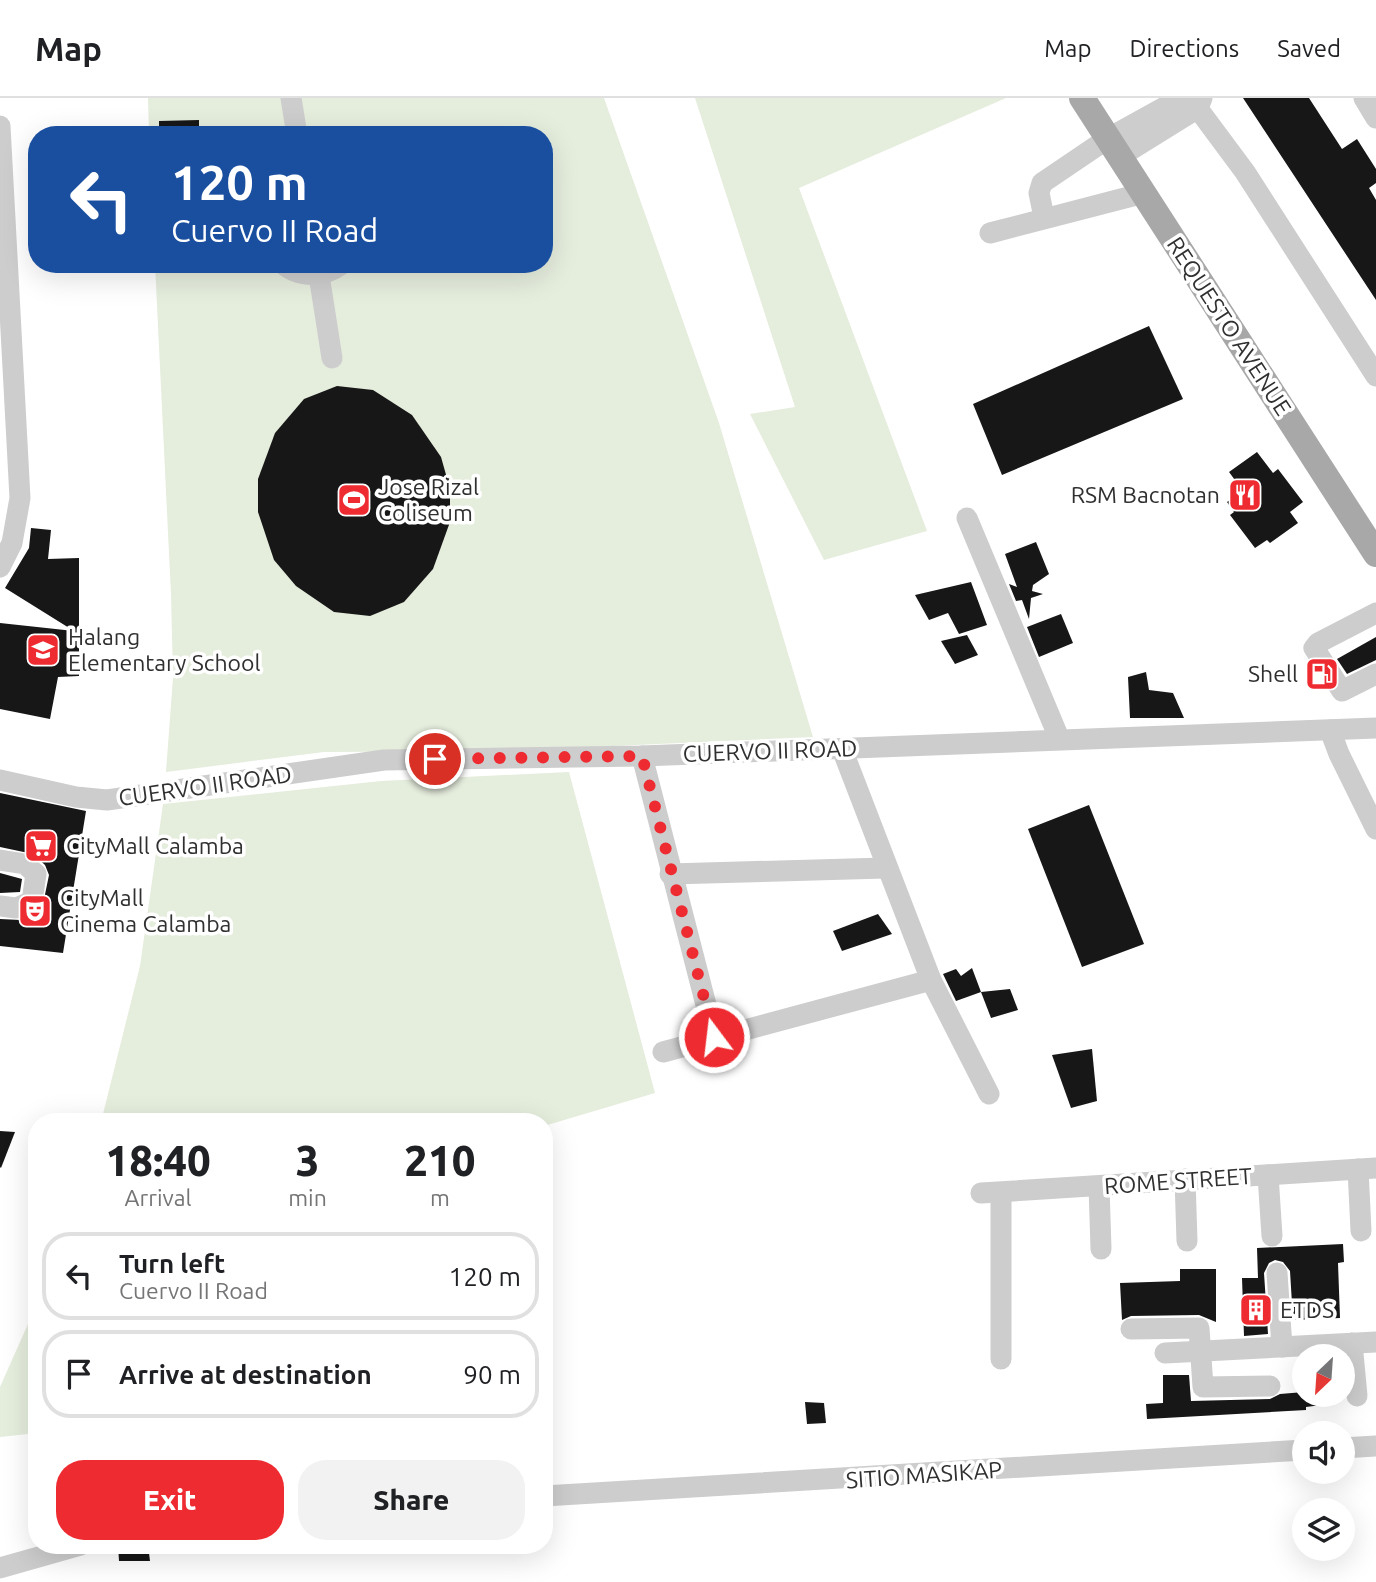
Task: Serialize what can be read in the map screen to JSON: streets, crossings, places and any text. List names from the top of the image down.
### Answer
{
  "streets": {
    "main road": ["REQUESTO AVENUE"],
    "street": ["CUERVO II ROAD", "ROME STREET", "SITIO MASIKAP"]
  },
  "places": {
    "restaurant": ["RSM Bacnotan"],
    "sports": ["Jose Rizal Coliseum"],
    "school or university": ["Halang Elementary School"],
    "fuel station": ["Shell"],
    "supermarket": ["CityMall Calamba"],
    "theatre": ["CityMall Cinema Calamba"],
    "building": ["ETDS"]
  },
  "north": "bottom left",
  "page": {
    "header": "Map",
    "nav": ["Map", "Directions", "Saved"],
    "turn": ["120 m", "Cuervo II Road"],
    "eta": [
      "18:40",
      "Arrival",
      "3",
      "min",
      "210",
      "m"
    ],
    "list": [
      {
        "name": "Turn left",
        "note": "Cuervo II Road",
        "value": "120 m"
      },
      {
        "name": "Arrive at destination",
        "value": "90 m"
      }
    ],
    "buttons": ["Exit", "Share"]
  }
}
